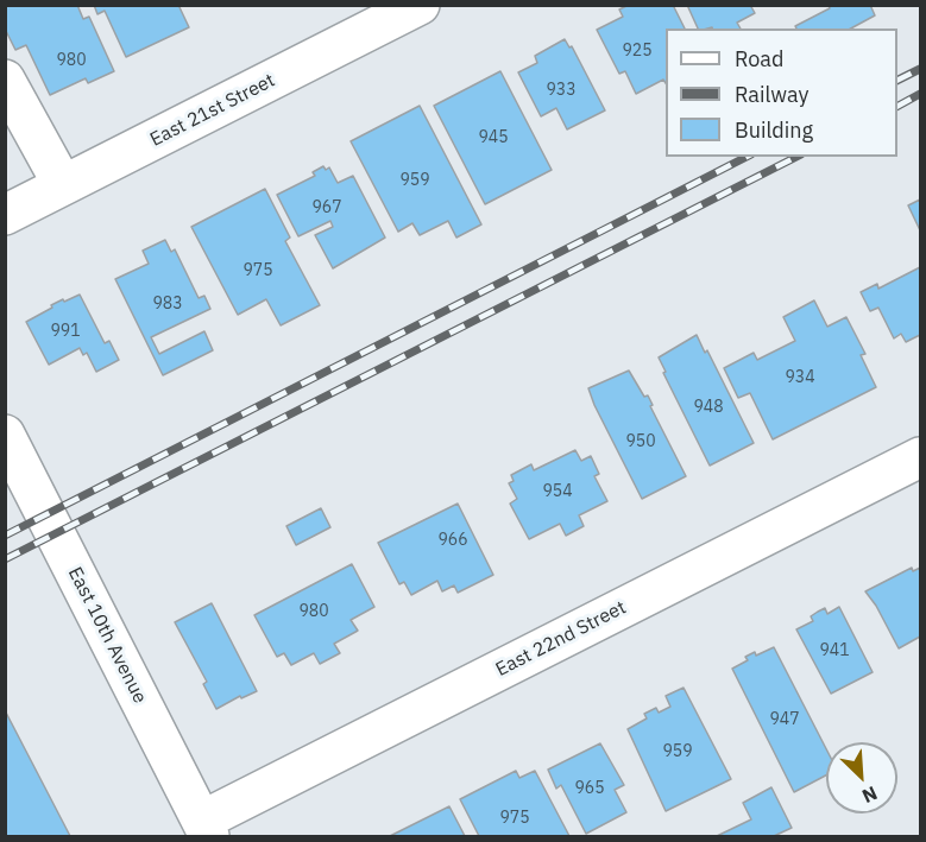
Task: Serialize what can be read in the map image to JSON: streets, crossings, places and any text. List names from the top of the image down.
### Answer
{
  "streets": {
    "street": ["East 21st Street", "East 10th Avenue", "East 22nd Street"]
  },
  "crossings": [
    ["East 10th Avenue", "East 22nd Street"]
  ],
  "house_numbers": [
    "925",
    "980",
    "933",
    "945",
    "959",
    "967",
    "975",
    "983",
    "991",
    "934",
    "948",
    "950",
    "954",
    "966",
    "980",
    "941",
    "947",
    "959",
    "965",
    "975"
  ],
  "legend": ["Road", "Railway", "Building"],
  "north": "bottom right"
}
